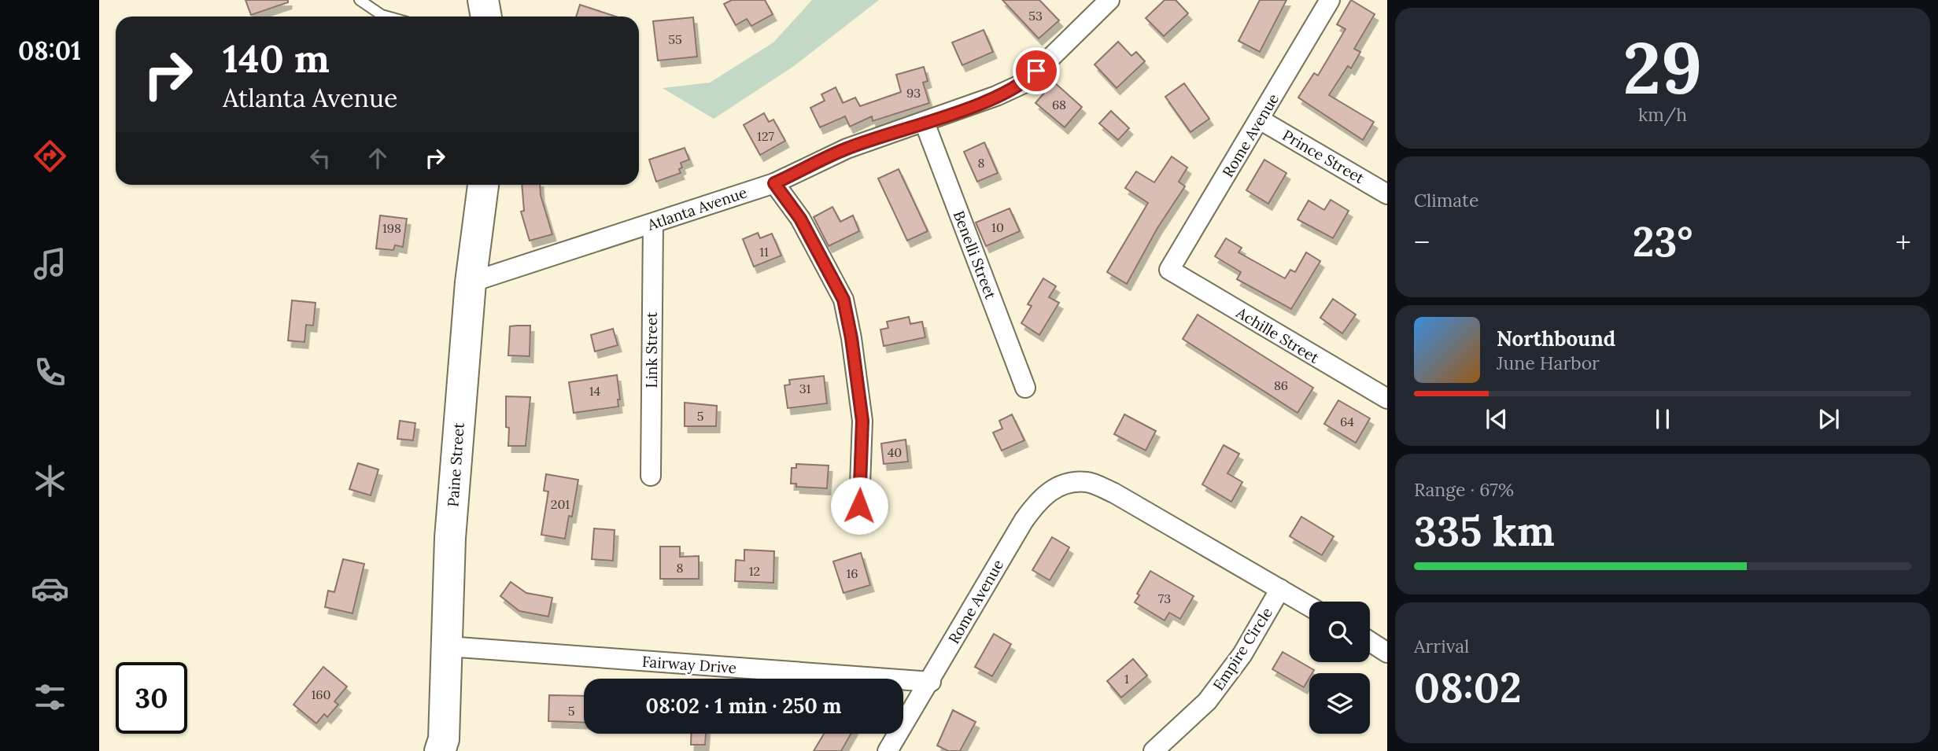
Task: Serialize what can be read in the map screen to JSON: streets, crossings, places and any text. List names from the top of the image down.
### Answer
{
  "streets": {
    "main road": ["Paine Street"],
    "street": [
      "Rome Avenue",
      "Prince Street",
      "Atlanta Avenue",
      "Benelli Street",
      "Achille Street",
      "Link Street",
      "Empire Circle",
      "Fairway Drive"
    ]
  },
  "crossings": [
    ["Rome Avenue", "Prince Street"],
    ["Rome Avenue", "Achille Street"],
    ["Rome Avenue", "Empire Circle"],
    ["Rome Avenue", "Fairway Drive"],
    ["Atlanta Avenue", "Benelli Street"],
    ["Atlanta Avenue", "Link Street"],
    ["Atlanta Avenue", "Paine Street"],
    ["Paine Street", "Fairway Drive"]
  ],
  "house_numbers": [
    "53",
    "55",
    "93",
    "68",
    "127",
    "8",
    "10",
    "198",
    "11",
    "86",
    "31",
    "14",
    "5",
    "64",
    "40",
    "201",
    "8",
    "12",
    "16",
    "73",
    "1",
    "160",
    "5"
  ],
  "page": {
    "tabs": "08:01",
    "tile": [
      ["29", "km/h"],
      "Climate",
      ["Range · 67%", "335 km"],
      ["Arrival", "08:02"]
    ],
    "turn": ["140 m", "Atlanta Avenue"],
    "heat": ["−", "23°", "+"],
    "song": ["Northbound", "June Harbor"],
    "limit": "30",
    "trip": "08:02 · 1 min · 250 m"
  }
}
